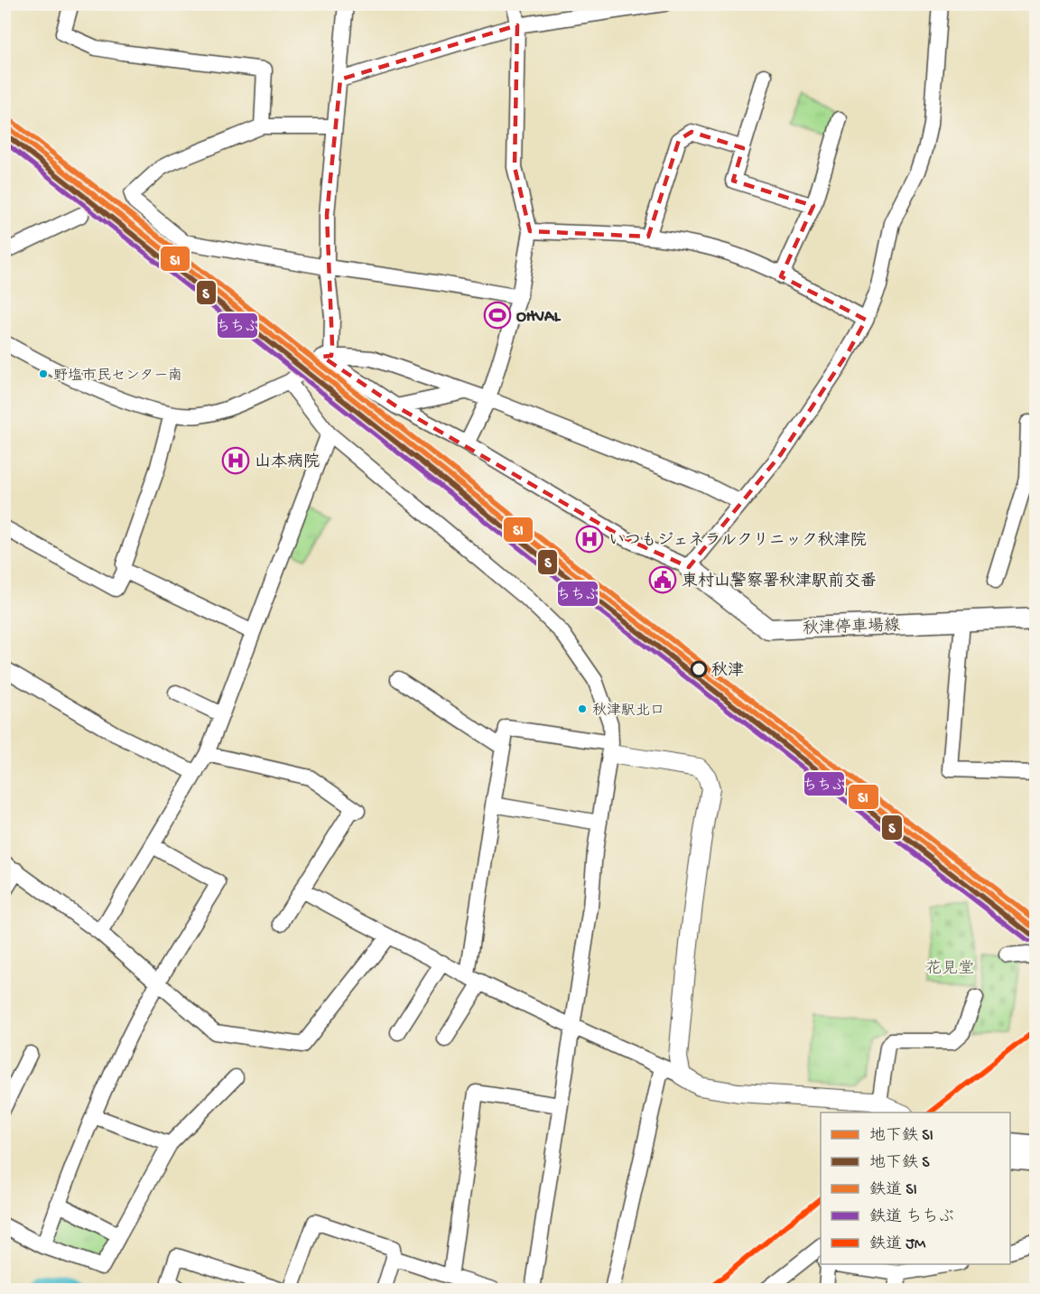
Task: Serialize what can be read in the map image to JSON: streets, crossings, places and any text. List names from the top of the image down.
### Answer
{
  "streets": {
    "main road": ["秋津停車場線"]
  },
  "parks": ["花見堂"],
  "places": {
    "sports": ["OHVAL"],
    "other": ["野塩市民センター南", "秋津", "秋津駅北口"],
    "hospital": ["山本病院", "いつもジェネラルクリニック秋津院"],
    "public building": ["東村山警察署秋津駅前交番"]
  },
  "lines": [
    "rail line SI",
    "metro line SI",
    "metro line S",
    "rail line ちちぶ",
    "rail line JM"
  ],
  "legend": [
    "地下鉄 SI",
    "地下鉄 S",
    "鉄道 SI",
    "鉄道 ちちぶ",
    "鉄道 JM"
  ]
}
